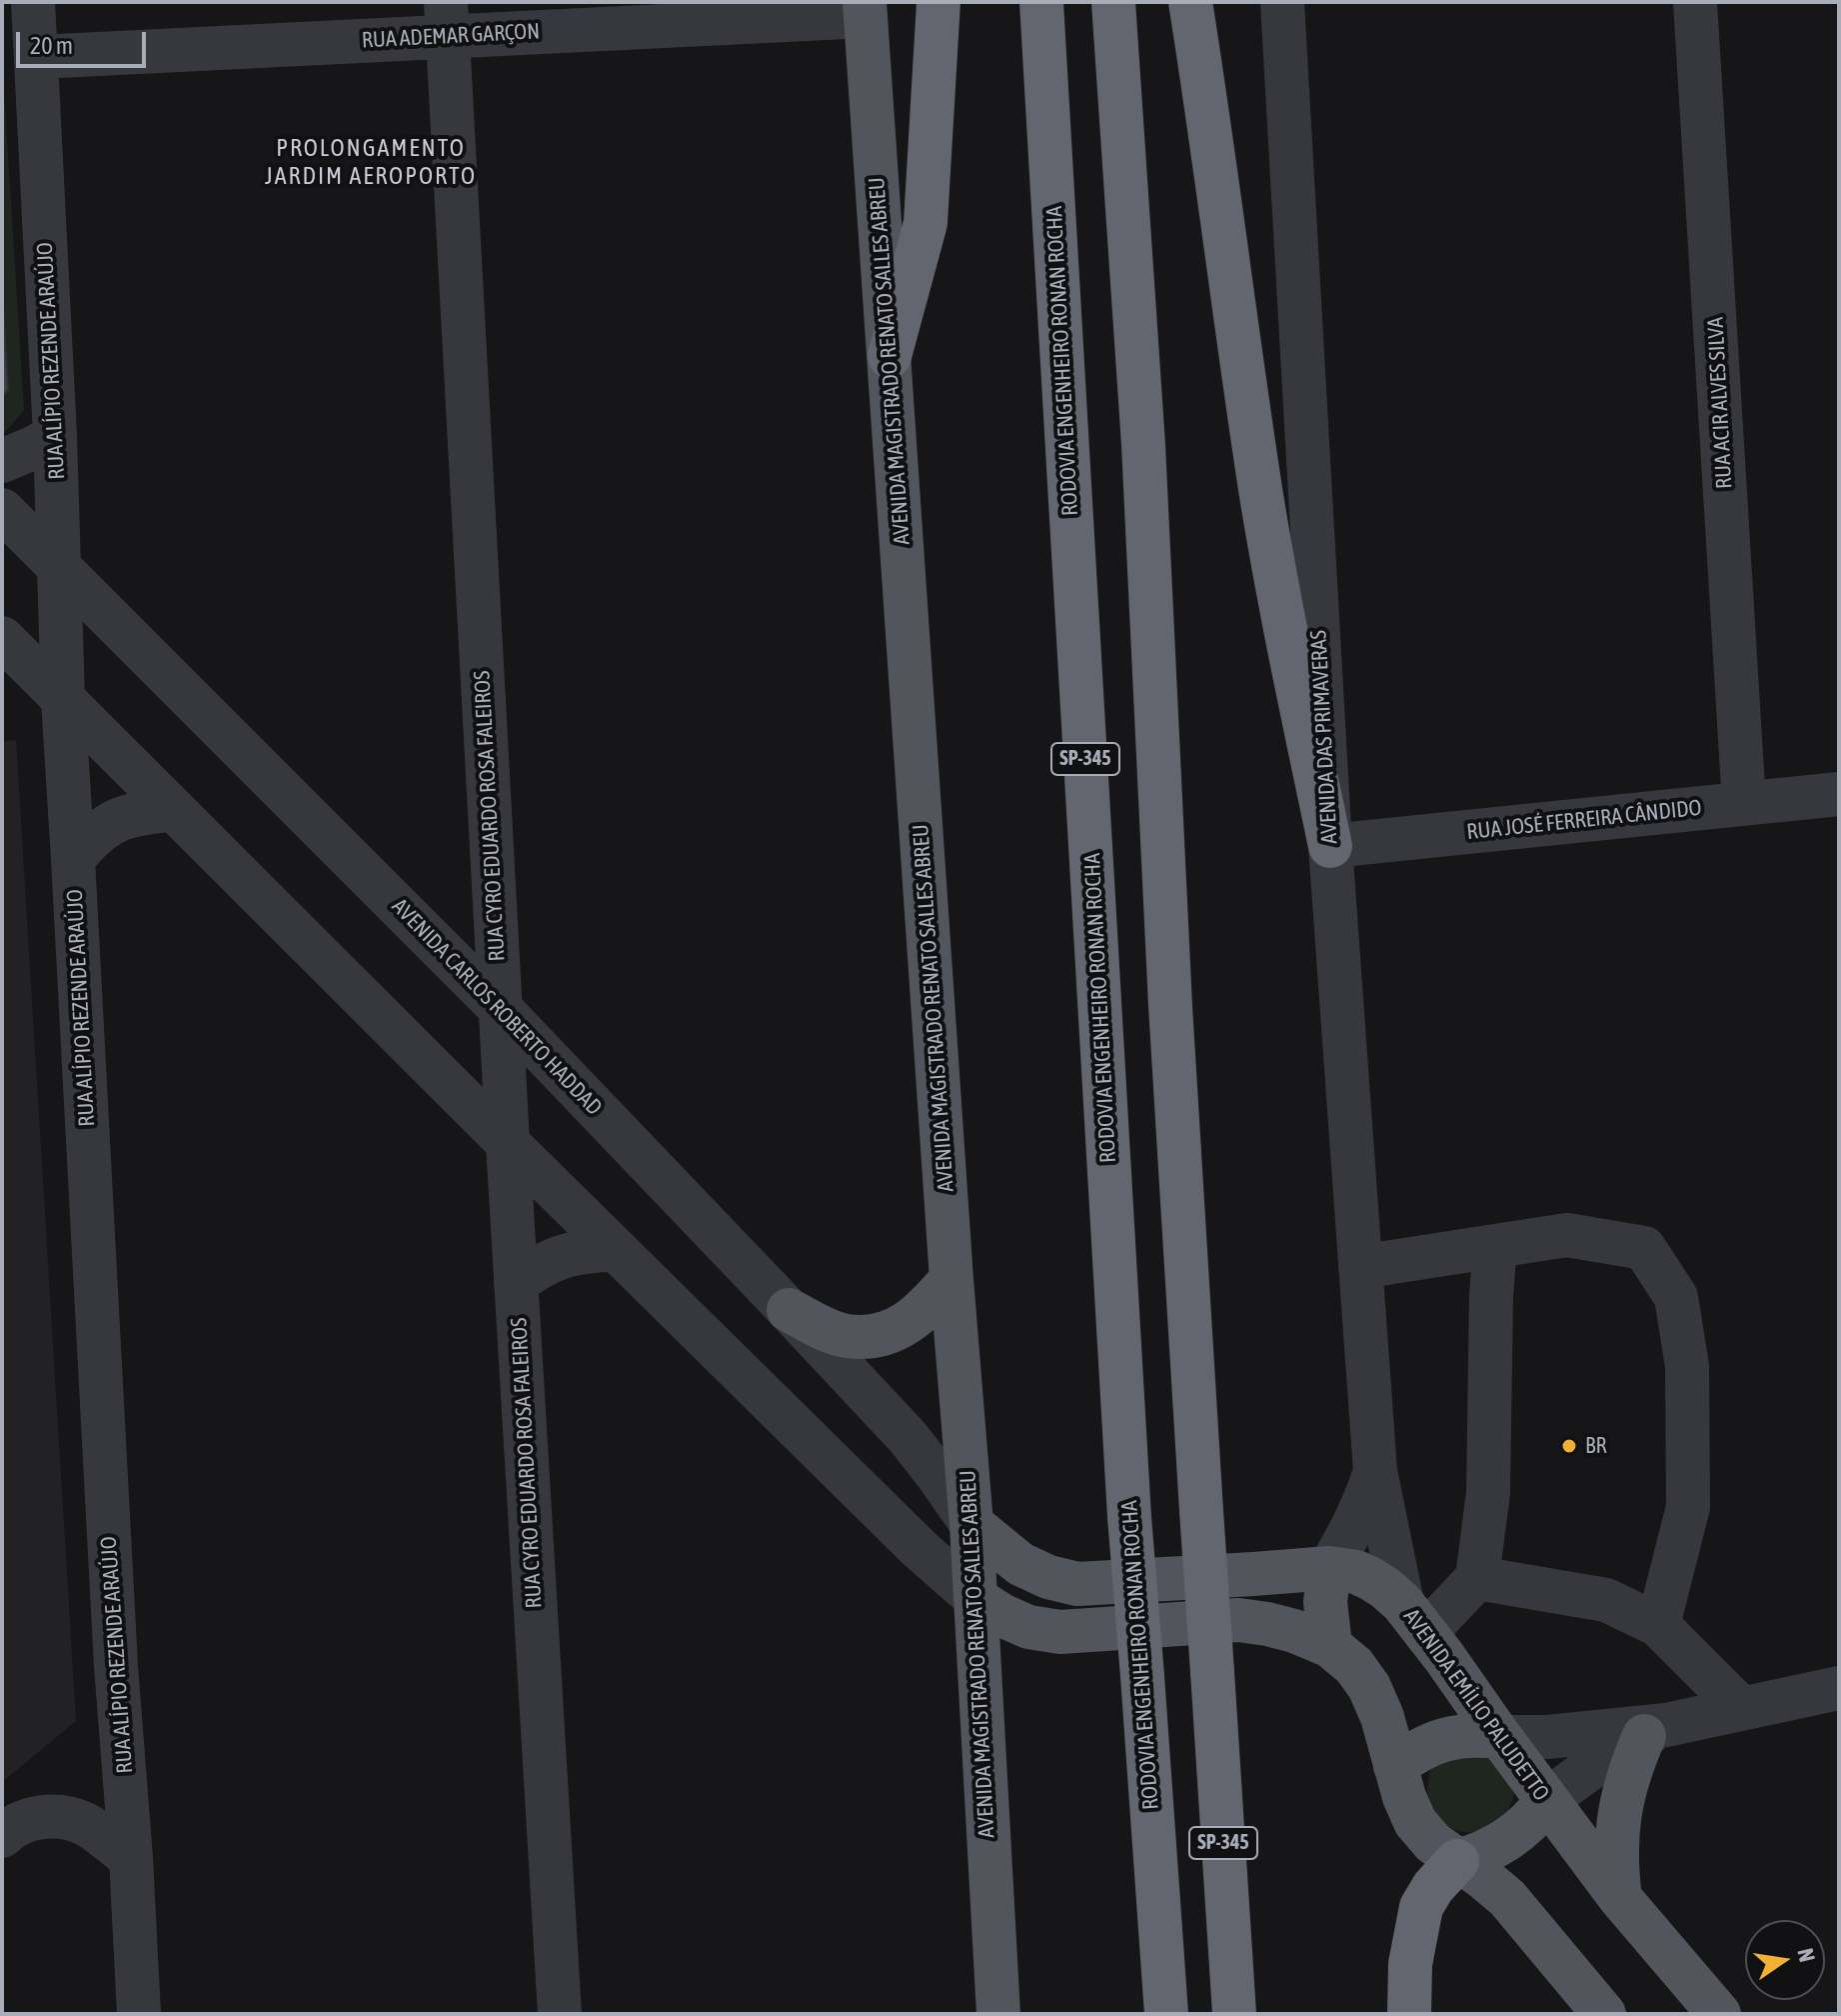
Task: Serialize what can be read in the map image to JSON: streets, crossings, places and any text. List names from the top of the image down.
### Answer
{
  "streets": {
    "highway": ["RODOVIA ENGENHEIRO RONAN ROCHA", "SP-345"],
    "main road": ["AVENIDA MAGISTRADO RENATO SALLES ABREU", "AVENIDA EMÍLIO PALUDETTO"],
    "street": [
      "RUA ADEMAR GARÇON",
      "RUA ALÍPIO REZENDE ARAÚJO",
      "RUA ACIR ALVES SILVA",
      "AVENIDA DAS PRIMAVERAS",
      "RUA CYRO EDUARDO ROSA FALEIROS",
      "RUA JOSÉ FERREIRA CÂNDIDO",
      "AVENIDA CARLOS ROBERTO HADDAD"
    ]
  },
  "crossings": [
    ["RUA ADEMAR GARÇON", "RUA ALÍPIO REZENDE ARAÚJO"],
    ["RUA ADEMAR GARÇON", "AVENIDA MAGISTRADO RENATO SALLES ABREU"],
    ["RUA ADEMAR GARÇON", "RUA CYRO EDUARDO ROSA FALEIROS"],
    ["RUA ALÍPIO REZENDE ARAÚJO", "AVENIDA CARLOS ROBERTO HADDAD"],
    ["AVENIDA MAGISTRADO RENATO SALLES ABREU", "AVENIDA CARLOS ROBERTO HADDAD"],
    ["AVENIDA MAGISTRADO RENATO SALLES ABREU", "AVENIDA EMÍLIO PALUDETTO"],
    ["RUA ACIR ALVES SILVA", "RUA JOSÉ FERREIRA CÂNDIDO"],
    ["AVENIDA DAS PRIMAVERAS", "RUA JOSÉ FERREIRA CÂNDIDO"],
    ["AVENIDA DAS PRIMAVERAS", "AVENIDA EMÍLIO PALUDETTO"],
    ["RUA CYRO EDUARDO ROSA FALEIROS", "AVENIDA CARLOS ROBERTO HADDAD"],
    ["AVENIDA CARLOS ROBERTO HADDAD", "AVENIDA EMÍLIO PALUDETTO"]
  ],
  "districts": ["PROLONGAMENTO JARDIM AEROPORTO"],
  "places": ["BR"],
  "scale_bar": "20 m",
  "north": "right"
}
